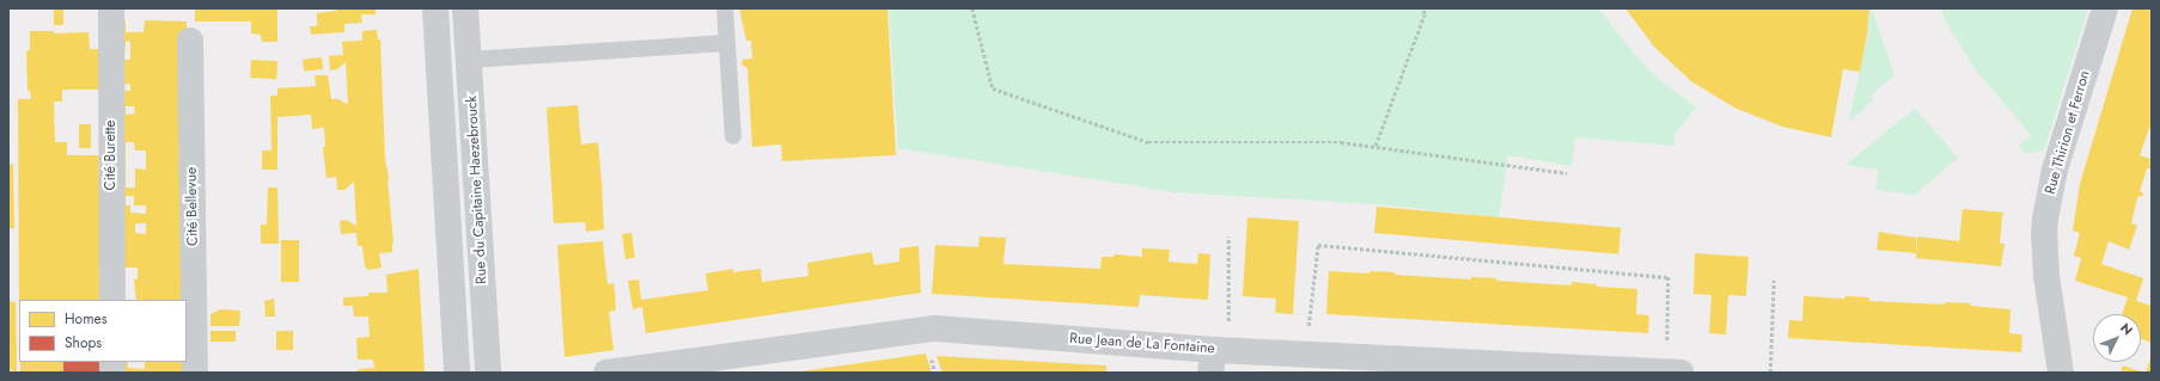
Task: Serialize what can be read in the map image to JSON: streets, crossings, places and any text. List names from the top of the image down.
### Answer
{
  "streets": {
    "street": [
      "Rue Thirion et Ferron",
      "Cité Burette",
      "Rue du Capitaine Haezebrouck",
      "Cité Bellevue",
      "Rue Jean de La Fontaine"
    ]
  },
  "legend": ["Homes", "Shops"],
  "north": "top right"
}
